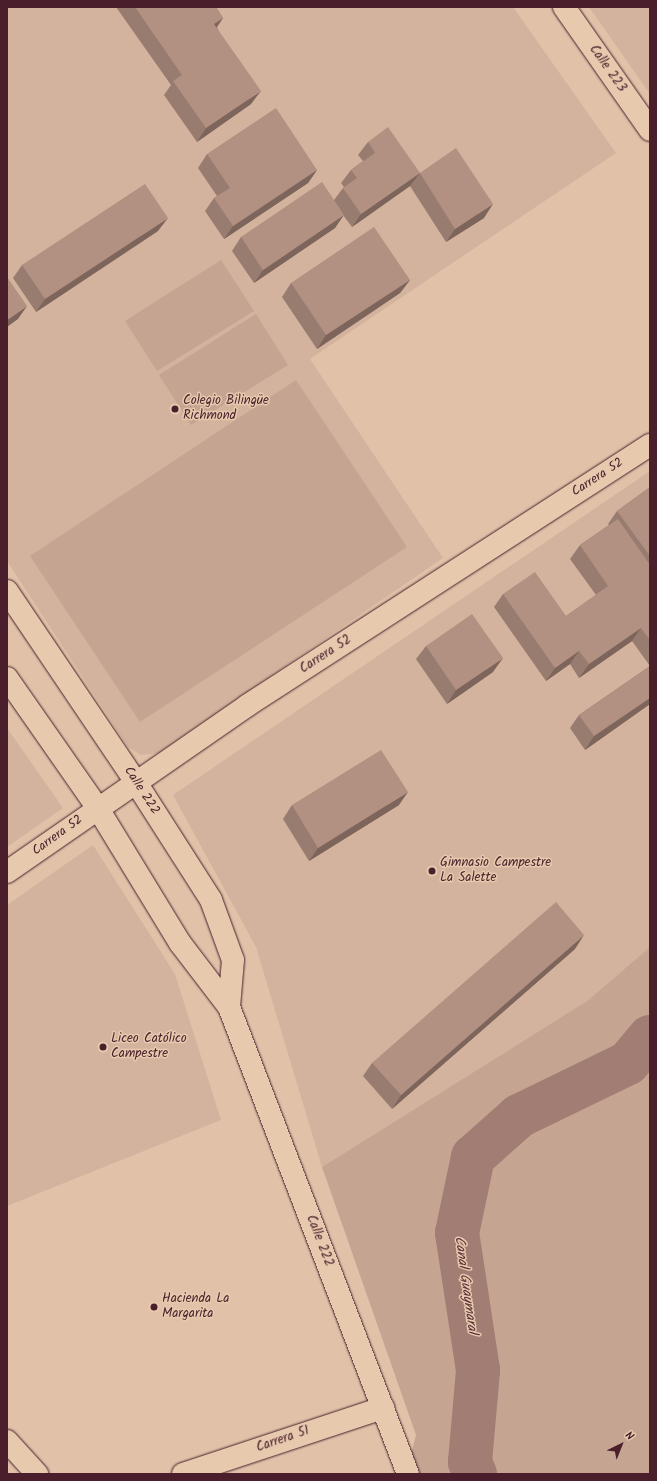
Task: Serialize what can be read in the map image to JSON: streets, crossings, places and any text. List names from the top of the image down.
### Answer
{
  "streets": {
    "street": [
      "Calle 223",
      "Carrera 52",
      "Calle 222",
      "Carrera 51"
    ]
  },
  "crossings": [
    ["Carrera 52", "Calle 222"],
    ["Calle 222", "Carrera 51"]
  ],
  "water": ["Canal Guaymaral"],
  "places": [
    "Colegio Bilingüe Richmond",
    "Gimnasio Campestre La Salette",
    "Liceo Católico Campestre",
    "Hacienda La Margarita"
  ],
  "north": "top right"
}
